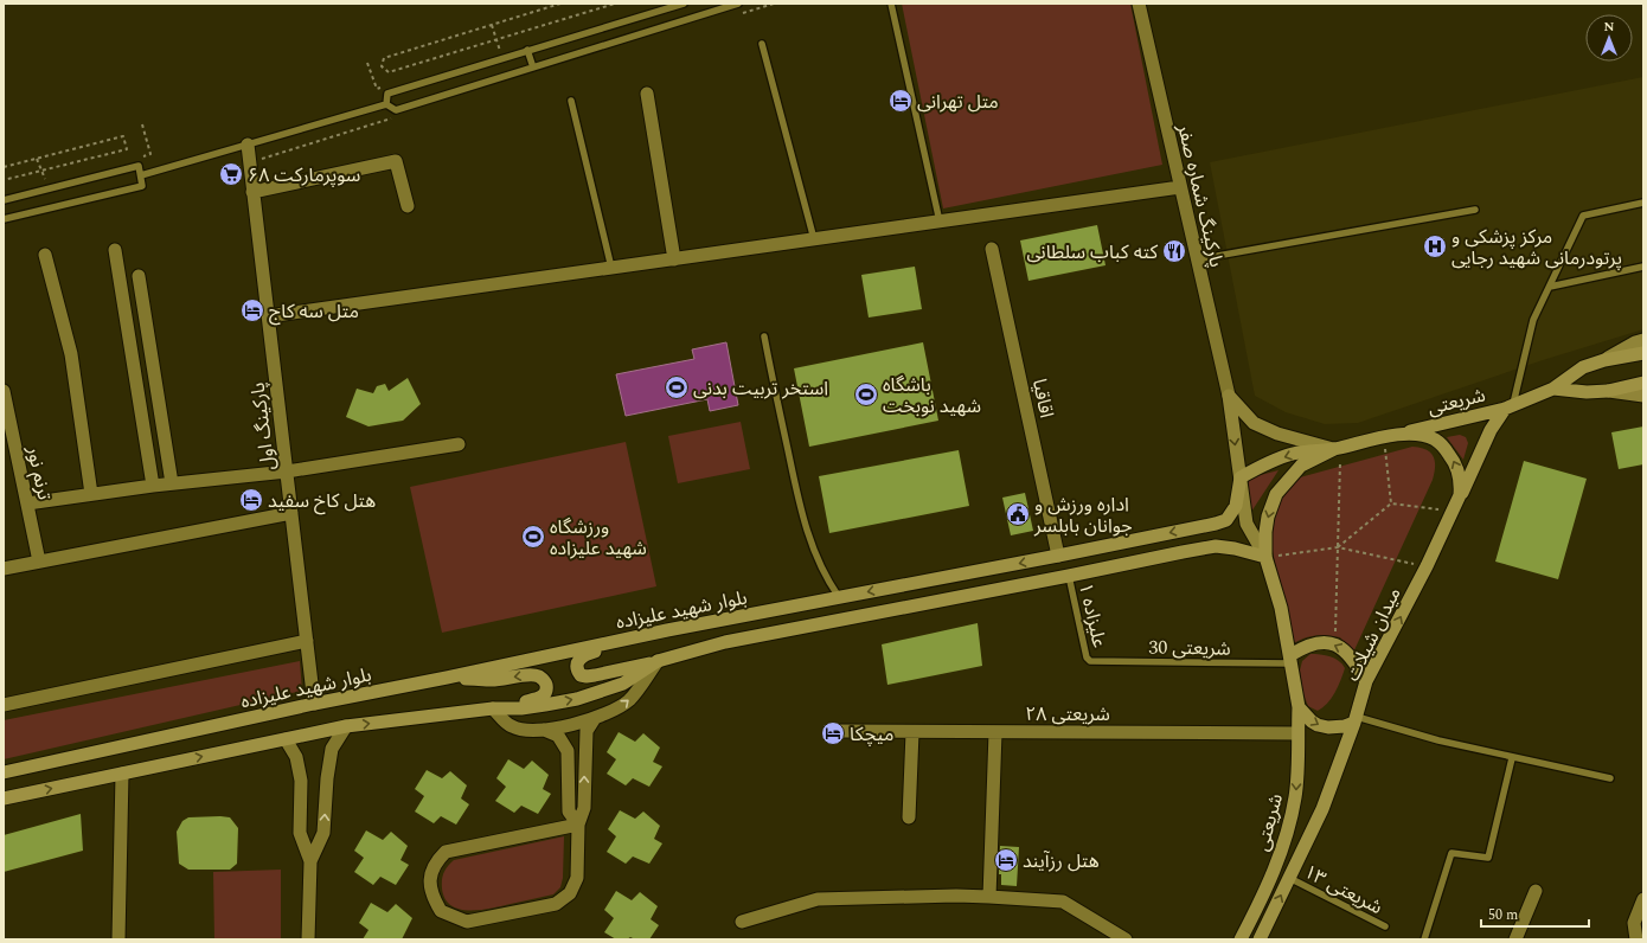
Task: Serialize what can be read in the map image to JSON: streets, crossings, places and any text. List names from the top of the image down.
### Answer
{
  "streets": {
    "main road": ["شریعتی", "بلوار شهید علیزاده", "میدان شیلات"],
    "street": [
      "پارکینگ شماره صفر",
      "اقاقیا",
      "پارکینگ اول",
      "ترنم نور",
      "شریعتی ۲۸"
    ],
    "lane": ["علیزاده ۱", "شریعتی 30", "شریعتی ۱۳"]
  },
  "crossings": [
    ["اقاقیا", "بلوار شهید علیزاده"],
    ["شریعتی", "میدان شیلات"],
    ["شریعتی", "شریعتی 30"],
    ["شریعتی", "شریعتی ۲۸"],
    ["شریعتی", "شریعتی ۱۳"],
    ["پارکینگ اول", "بلوار شهید علیزاده"],
    ["علیزاده ۱", "شریعتی 30"],
    ["میدان شیلات", "شریعتی 30"]
  ],
  "places": {
    "hotel": [
      "متل تهرانی",
      "متل سه کاج",
      "هتل کاخ سفید",
      "میچکا",
      "هتل رزآیند"
    ],
    "supermarket": ["سوپرمارکت ۶۸"],
    "hospital": ["مرکز پزشکی و پرتودرمانی شهید رجایی"],
    "restaurant": ["کته کباب سلطانی"],
    "sports": ["استخر تربیت بدنی", "باشگاه شهید نوبخت", "ورزشگاه شهید علیزاده"],
    "public building": ["اداره ورزش و جوانان بابلسر"]
  },
  "scale_bar": "50 m",
  "north": "top"
}
